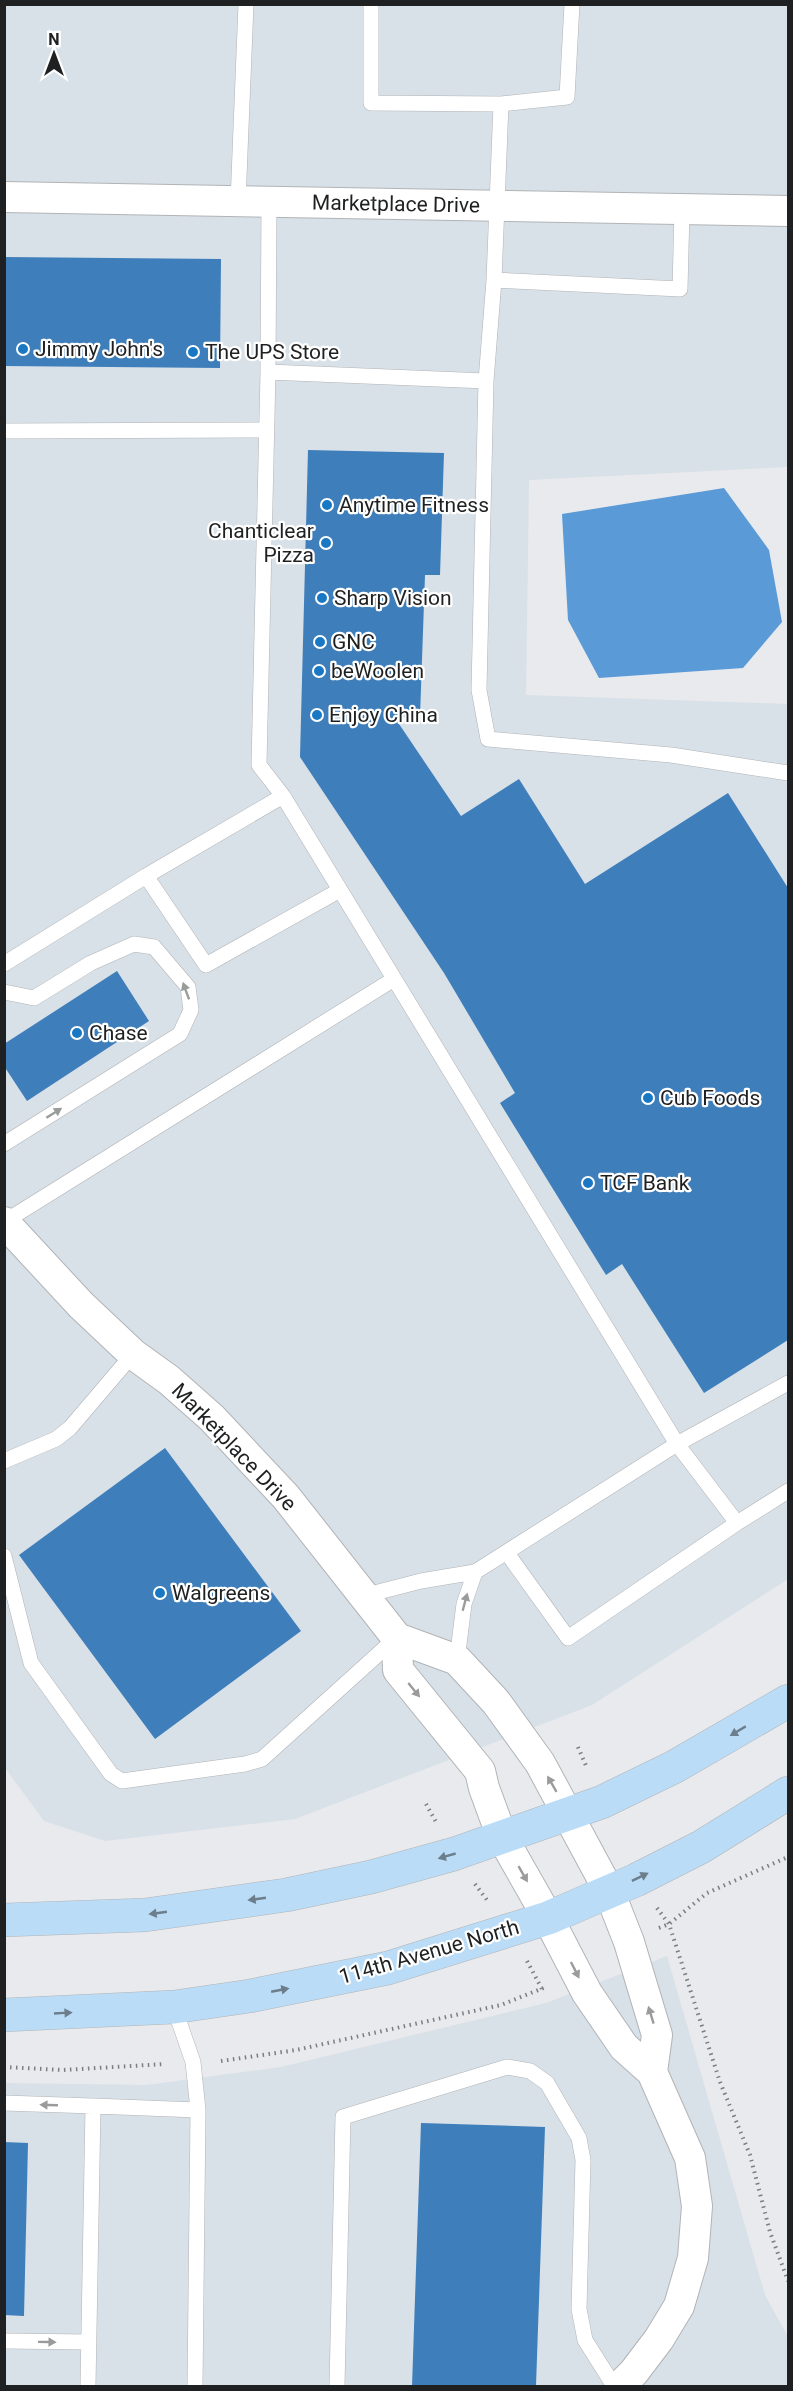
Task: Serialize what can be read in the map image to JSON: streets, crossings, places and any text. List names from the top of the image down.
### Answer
{
  "streets": {
    "street": ["Marketplace Drive", "114th Avenue North"]
  },
  "places": [
    "Jimmy John's",
    "The UPS Store",
    "Anytime Fitness",
    "Chanticlear Pizza",
    "Sharp Vision",
    "GNC",
    "beWoolen",
    "Enjoy China",
    "Chase",
    "Cub Foods",
    "TCF Bank",
    "Walgreens"
  ],
  "north": "top"
}
